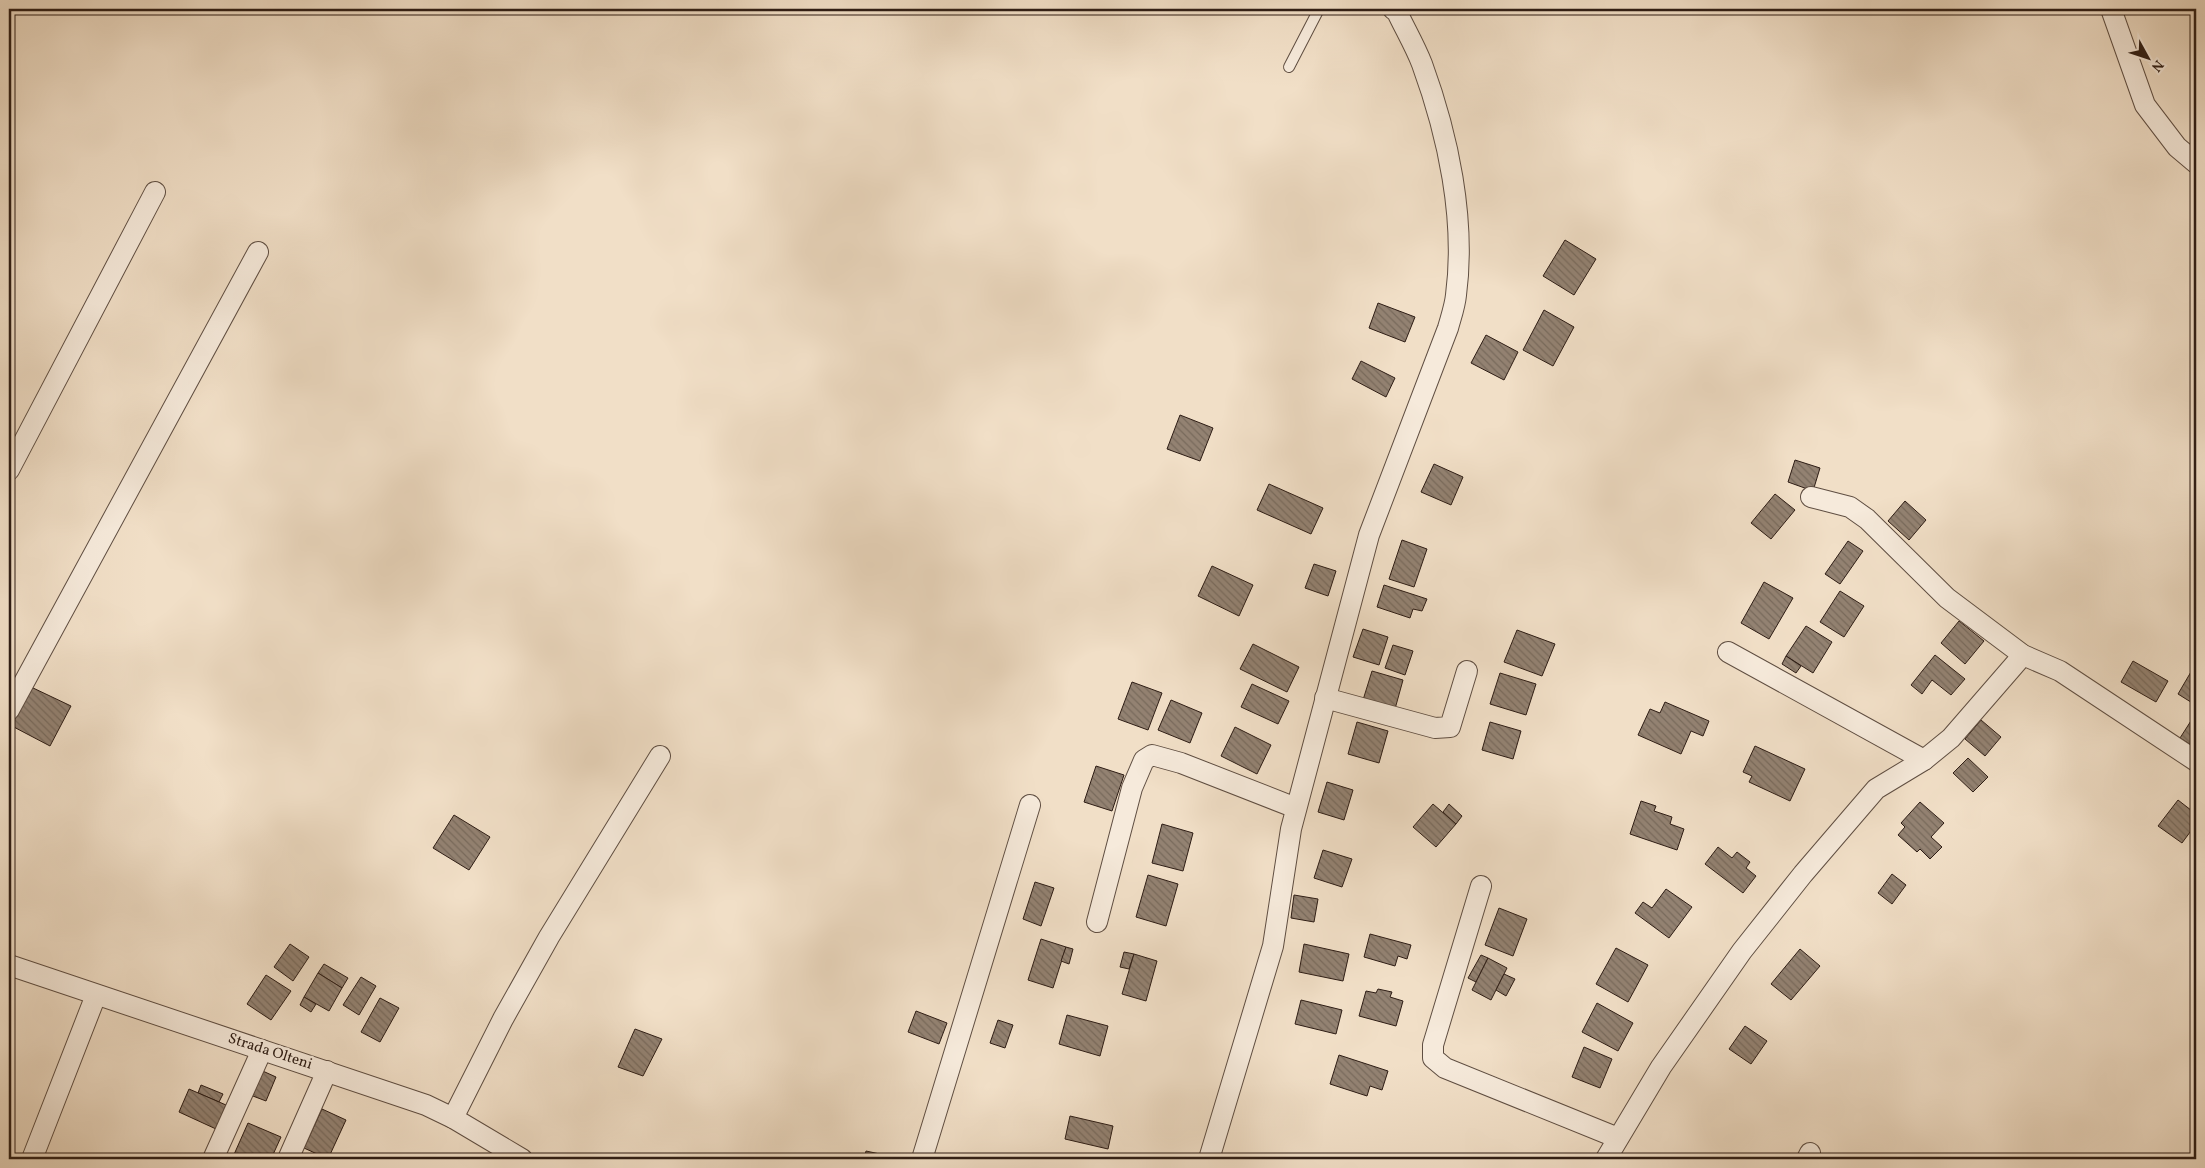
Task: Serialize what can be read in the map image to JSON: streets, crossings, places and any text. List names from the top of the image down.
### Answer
{
  "streets": {
    "street": ["Strada Olteni"]
  },
  "north": "bottom right"
}
